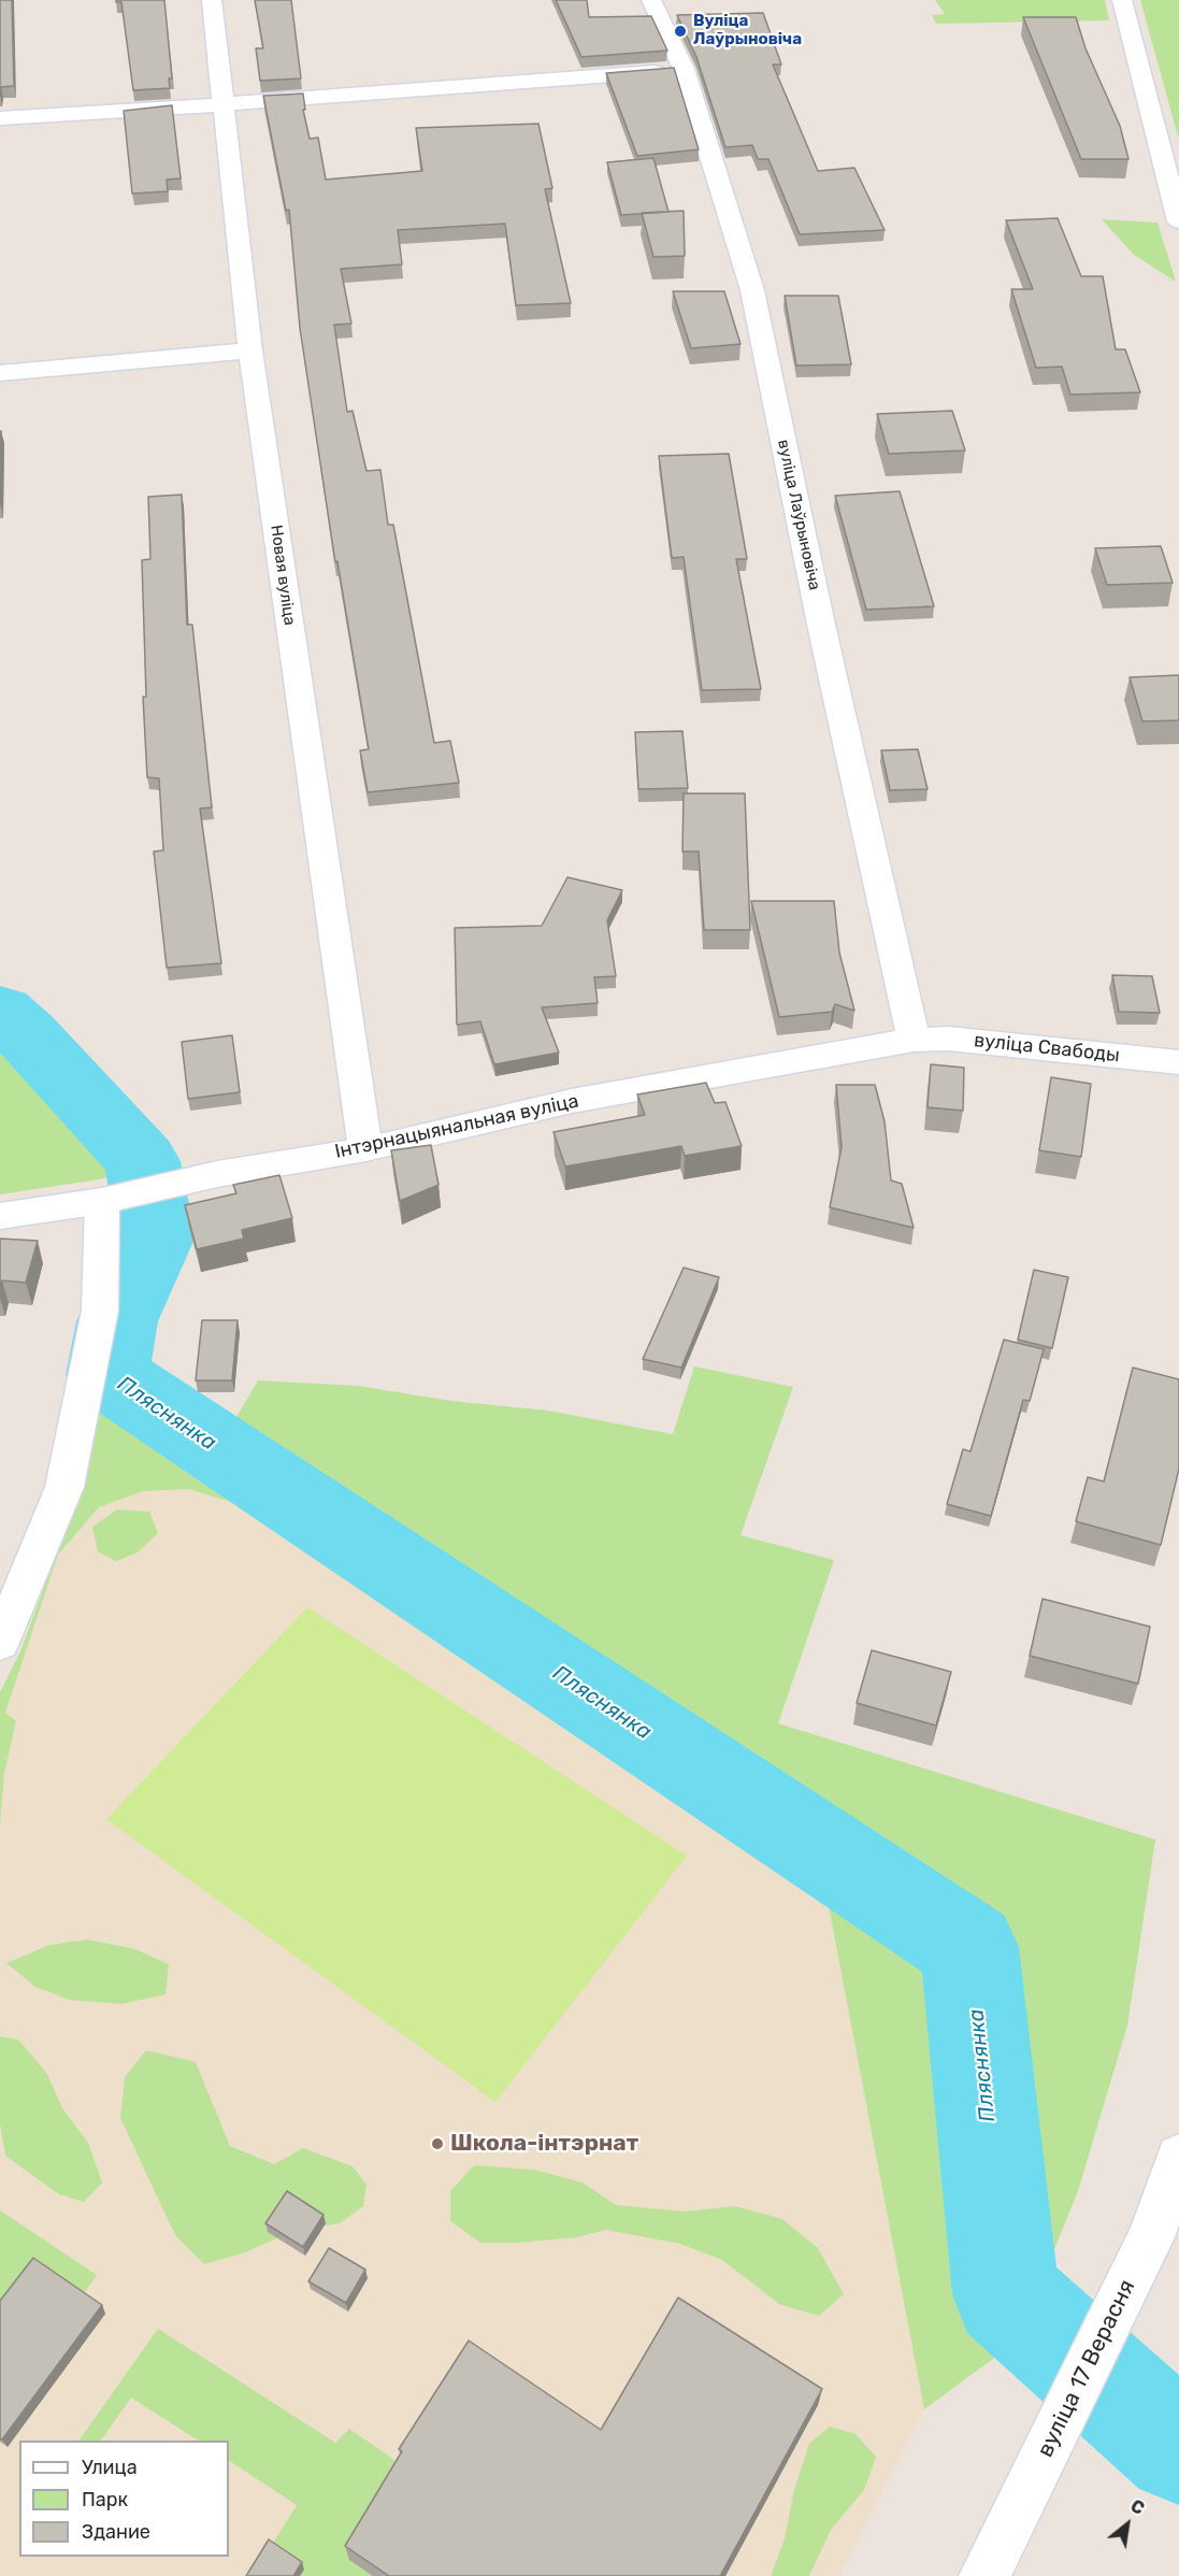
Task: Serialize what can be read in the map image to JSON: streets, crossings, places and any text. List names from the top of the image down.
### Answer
{
  "streets": {
    "street": [
      "вуліца Лаўрыновіча",
      "Новая вуліца",
      "вуліца Свабоды",
      "Інтэрнацыянальная вуліца",
      "вуліца 17 Верасня"
    ]
  },
  "crossings": [
    ["вуліца Лаўрыновіча", "вуліца Свабоды"],
    ["вуліца Лаўрыновіча", "Інтэрнацыянальная вуліца"],
    ["Новая вуліца", "Інтэрнацыянальная вуліца"],
    ["вуліца Свабоды", "Інтэрнацыянальная вуліца"]
  ],
  "water": ["Пляснянка"],
  "places": ["Вуліца Лаўрыновіча", "Школа-інтэрнат"],
  "legend": ["Улица", "Парк", "Здание"],
  "north": "top right"
}
